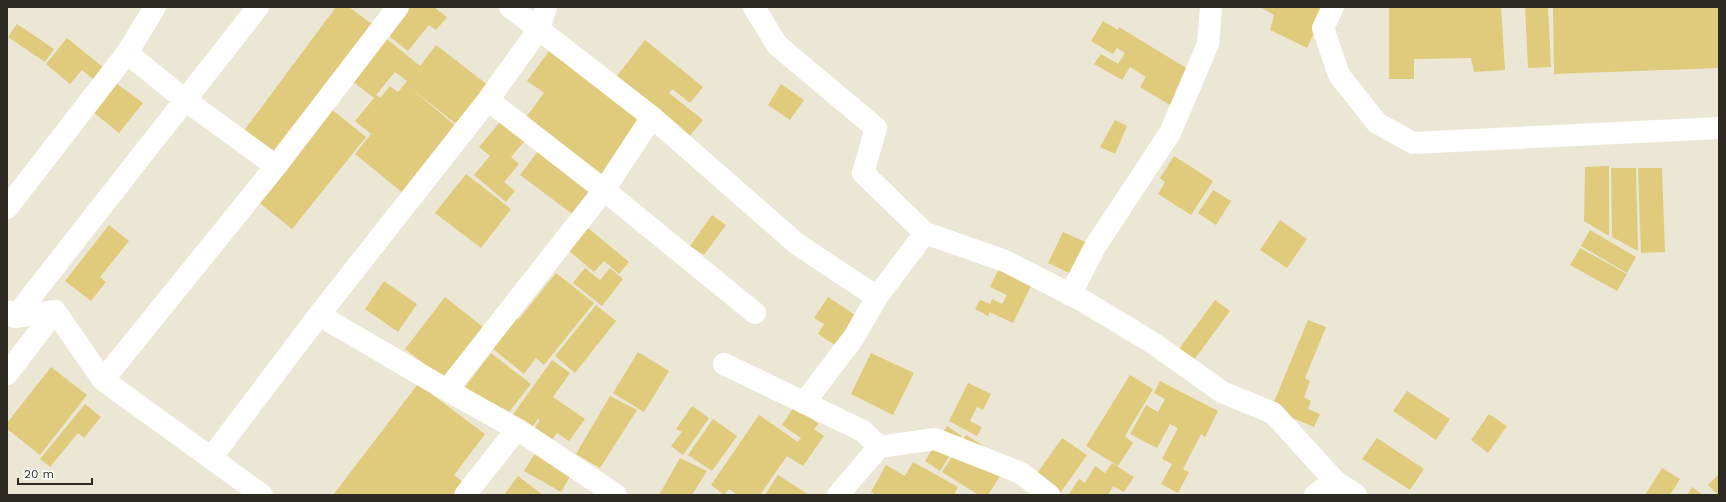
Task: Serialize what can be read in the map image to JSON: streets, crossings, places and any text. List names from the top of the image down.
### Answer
{
  "scale_bar": "20 m"
}
